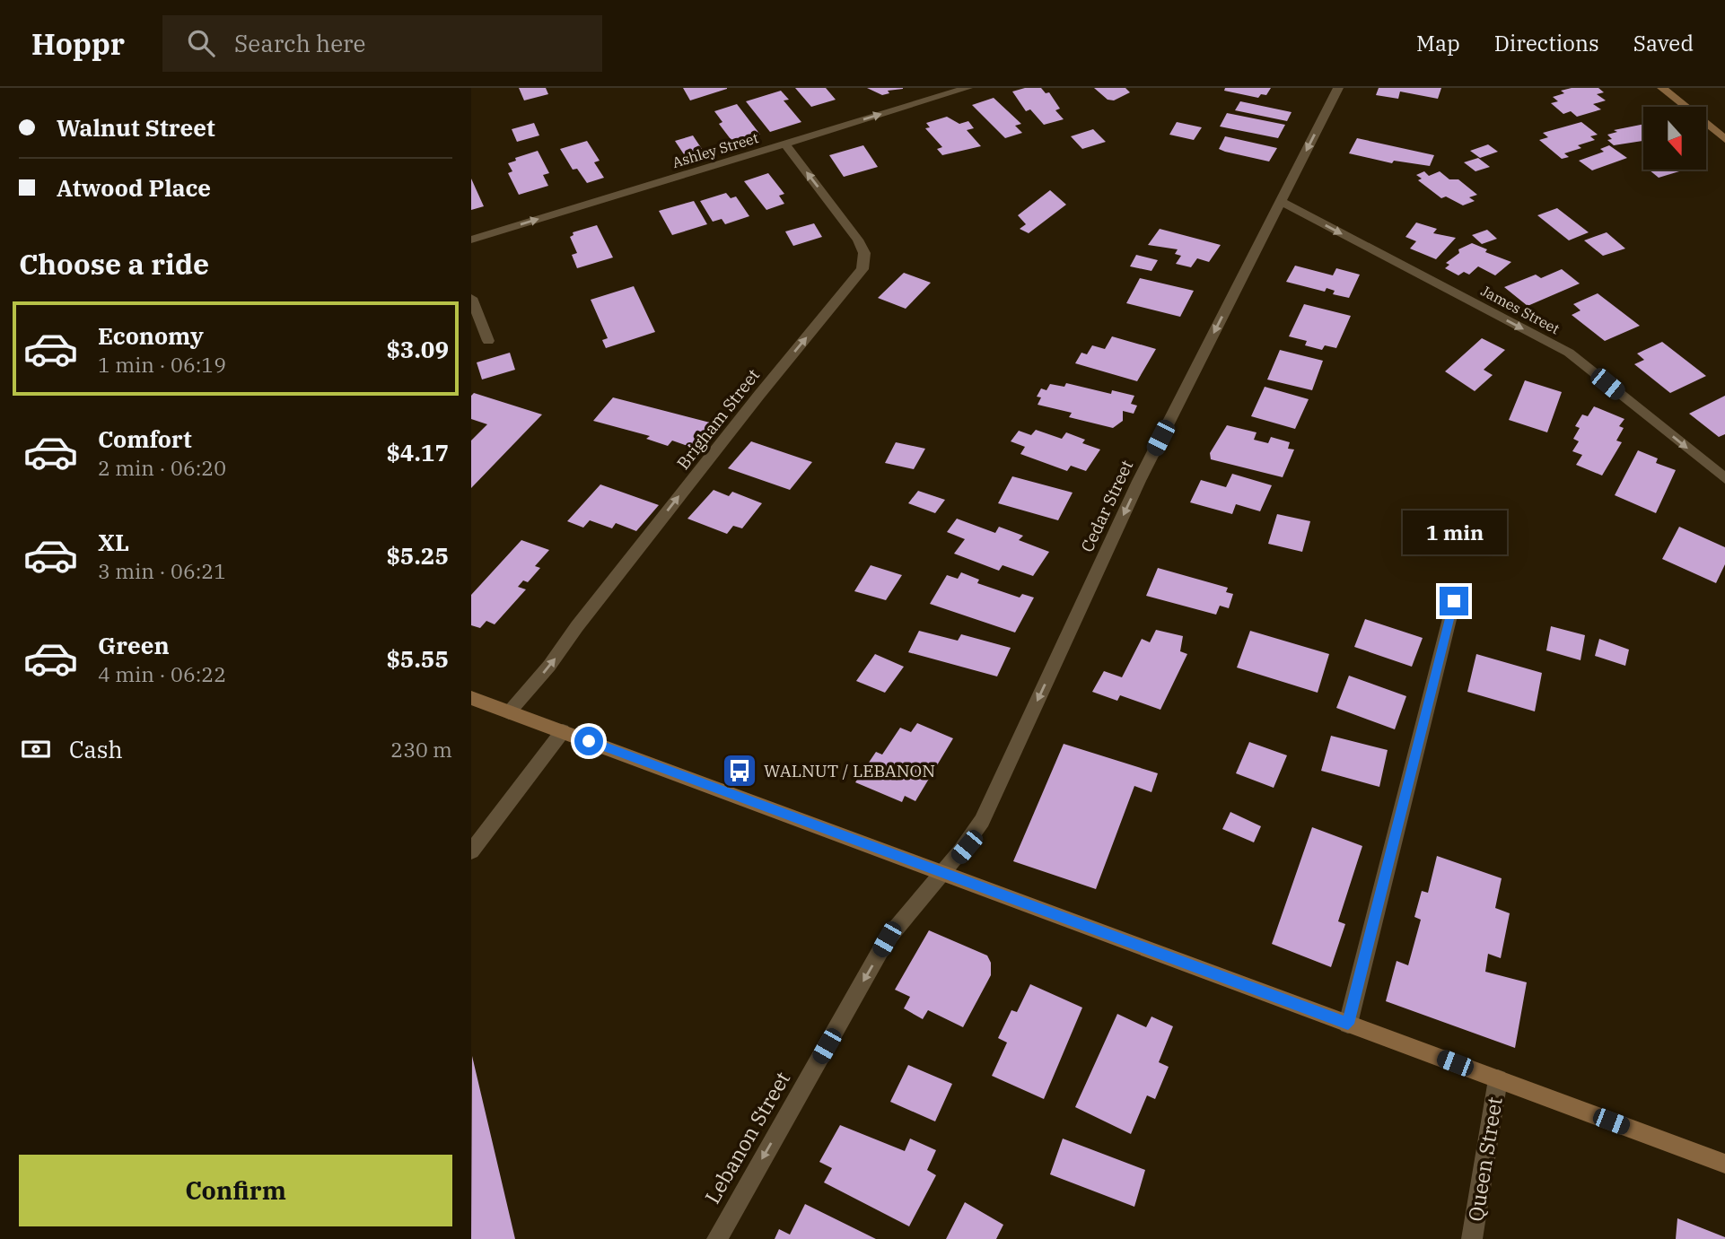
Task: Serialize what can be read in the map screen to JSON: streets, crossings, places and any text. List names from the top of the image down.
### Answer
{
  "streets": {
    "street": [
      "Ashley Street",
      "James Street",
      "Brigham Street",
      "Cedar Street",
      "Lebanon Street",
      "Queen Street"
    ]
  },
  "crossings": [
    ["Ashley Street", "Brigham Street"],
    ["James Street", "Cedar Street"],
    ["Cedar Street", "Lebanon Street"]
  ],
  "one_way": [
    "Ashley Street",
    "James Street",
    "Brigham Street",
    "Cedar Street",
    "Lebanon Street"
  ],
  "places": {
    "bus stop": ["WALNUT / LEBANON"]
  },
  "north": "bottom",
  "page": {
    "header": "Hoppr",
    "search": "Search here",
    "nav": ["Map", "Directions", "Saved"],
    "banner": ["Walnut Street", "Atwood Place"],
    "heading": "Choose a ride",
    "list": [
      {
        "name": "Economy",
        "note": "1 min · 06:19",
        "value": "$3.09"
      },
      {
        "name": "Comfort",
        "note": "2 min · 06:20",
        "value": "$4.17"
      },
      {
        "name": "XL",
        "note": "3 min · 06:21",
        "value": "$5.25"
      },
      {
        "name": "Green",
        "note": "4 min · 06:22",
        "value": "$5.55"
      }
    ],
    "bubble": "1 min",
    "pay": ["Cash", "230 m"],
    "buttons": "Confirm"
  }
}
